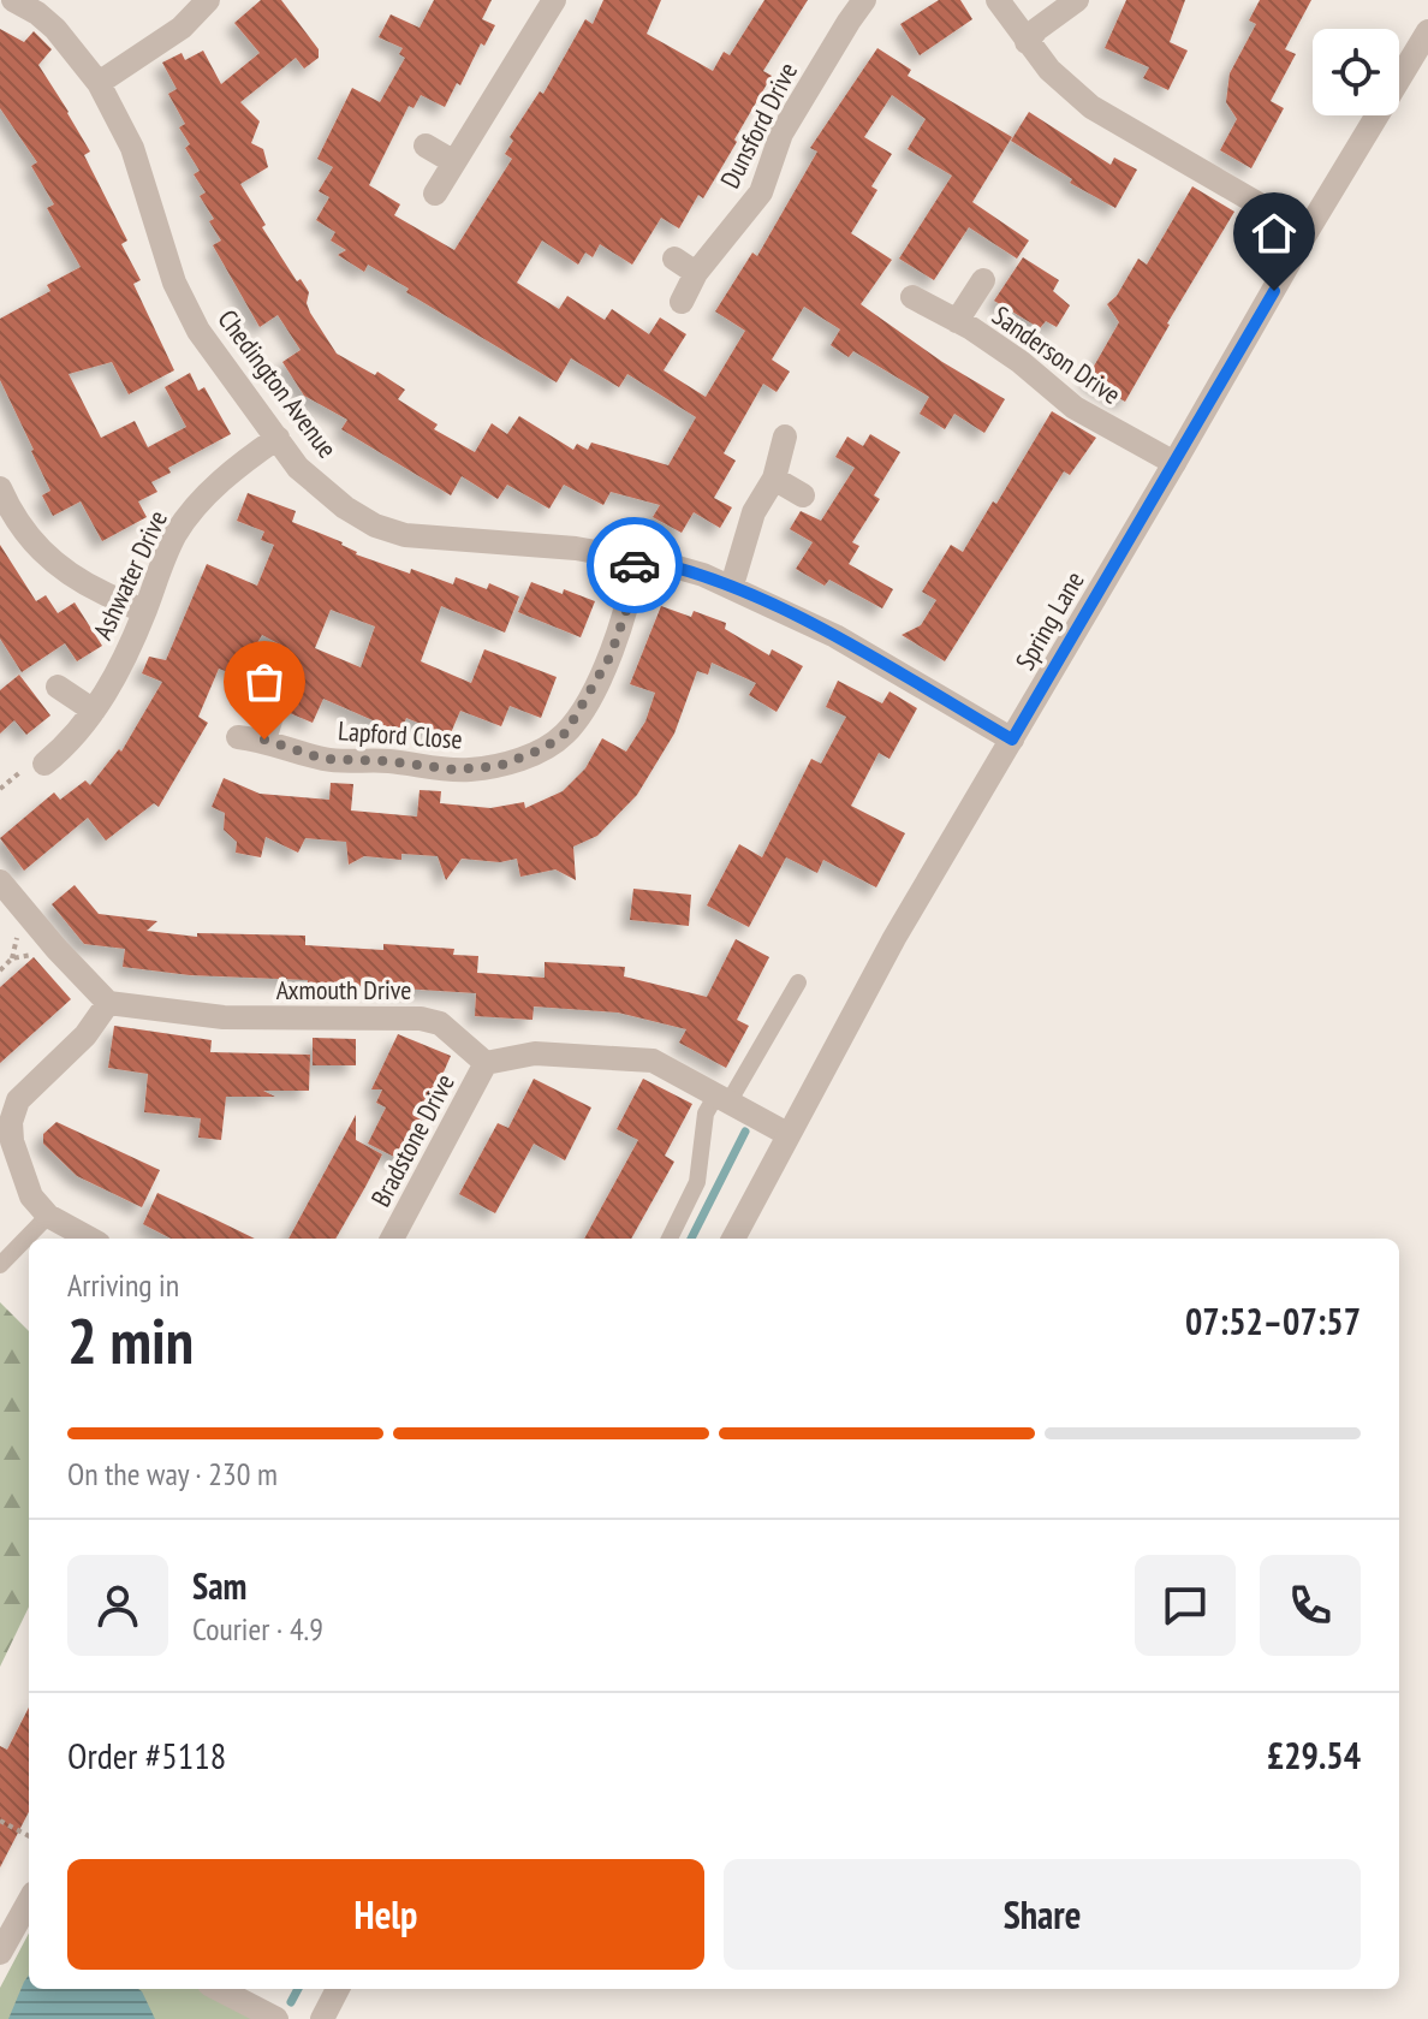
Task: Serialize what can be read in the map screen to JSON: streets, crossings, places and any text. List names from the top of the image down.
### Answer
{
  "streets": {
    "street": [
      "Dunsford Drive",
      "Sanderson Drive",
      "Chedington Avenue",
      "Ashwater Drive",
      "Spring Lane",
      "Lapford Close",
      "Axmouth Drive",
      "Bradstone Drive"
    ]
  },
  "crossings": [
    ["Sanderson Drive", "Spring Lane"],
    ["Chedington Avenue", "Ashwater Drive"],
    ["Chedington Avenue", "Spring Lane"],
    ["Chedington Avenue", "Lapford Close"],
    ["Axmouth Drive", "Bradstone Drive"]
  ],
  "page": {
    "heading": ["2 min", "Arriving in", "07:52–07:57"],
    "panel": [
      "Sam",
      "Courier · 4.9",
      "Order #5118",
      "£29.54"
    ],
    "bar": "On the way · 230 m",
    "buttons": ["Help", "Share"]
  }
}
